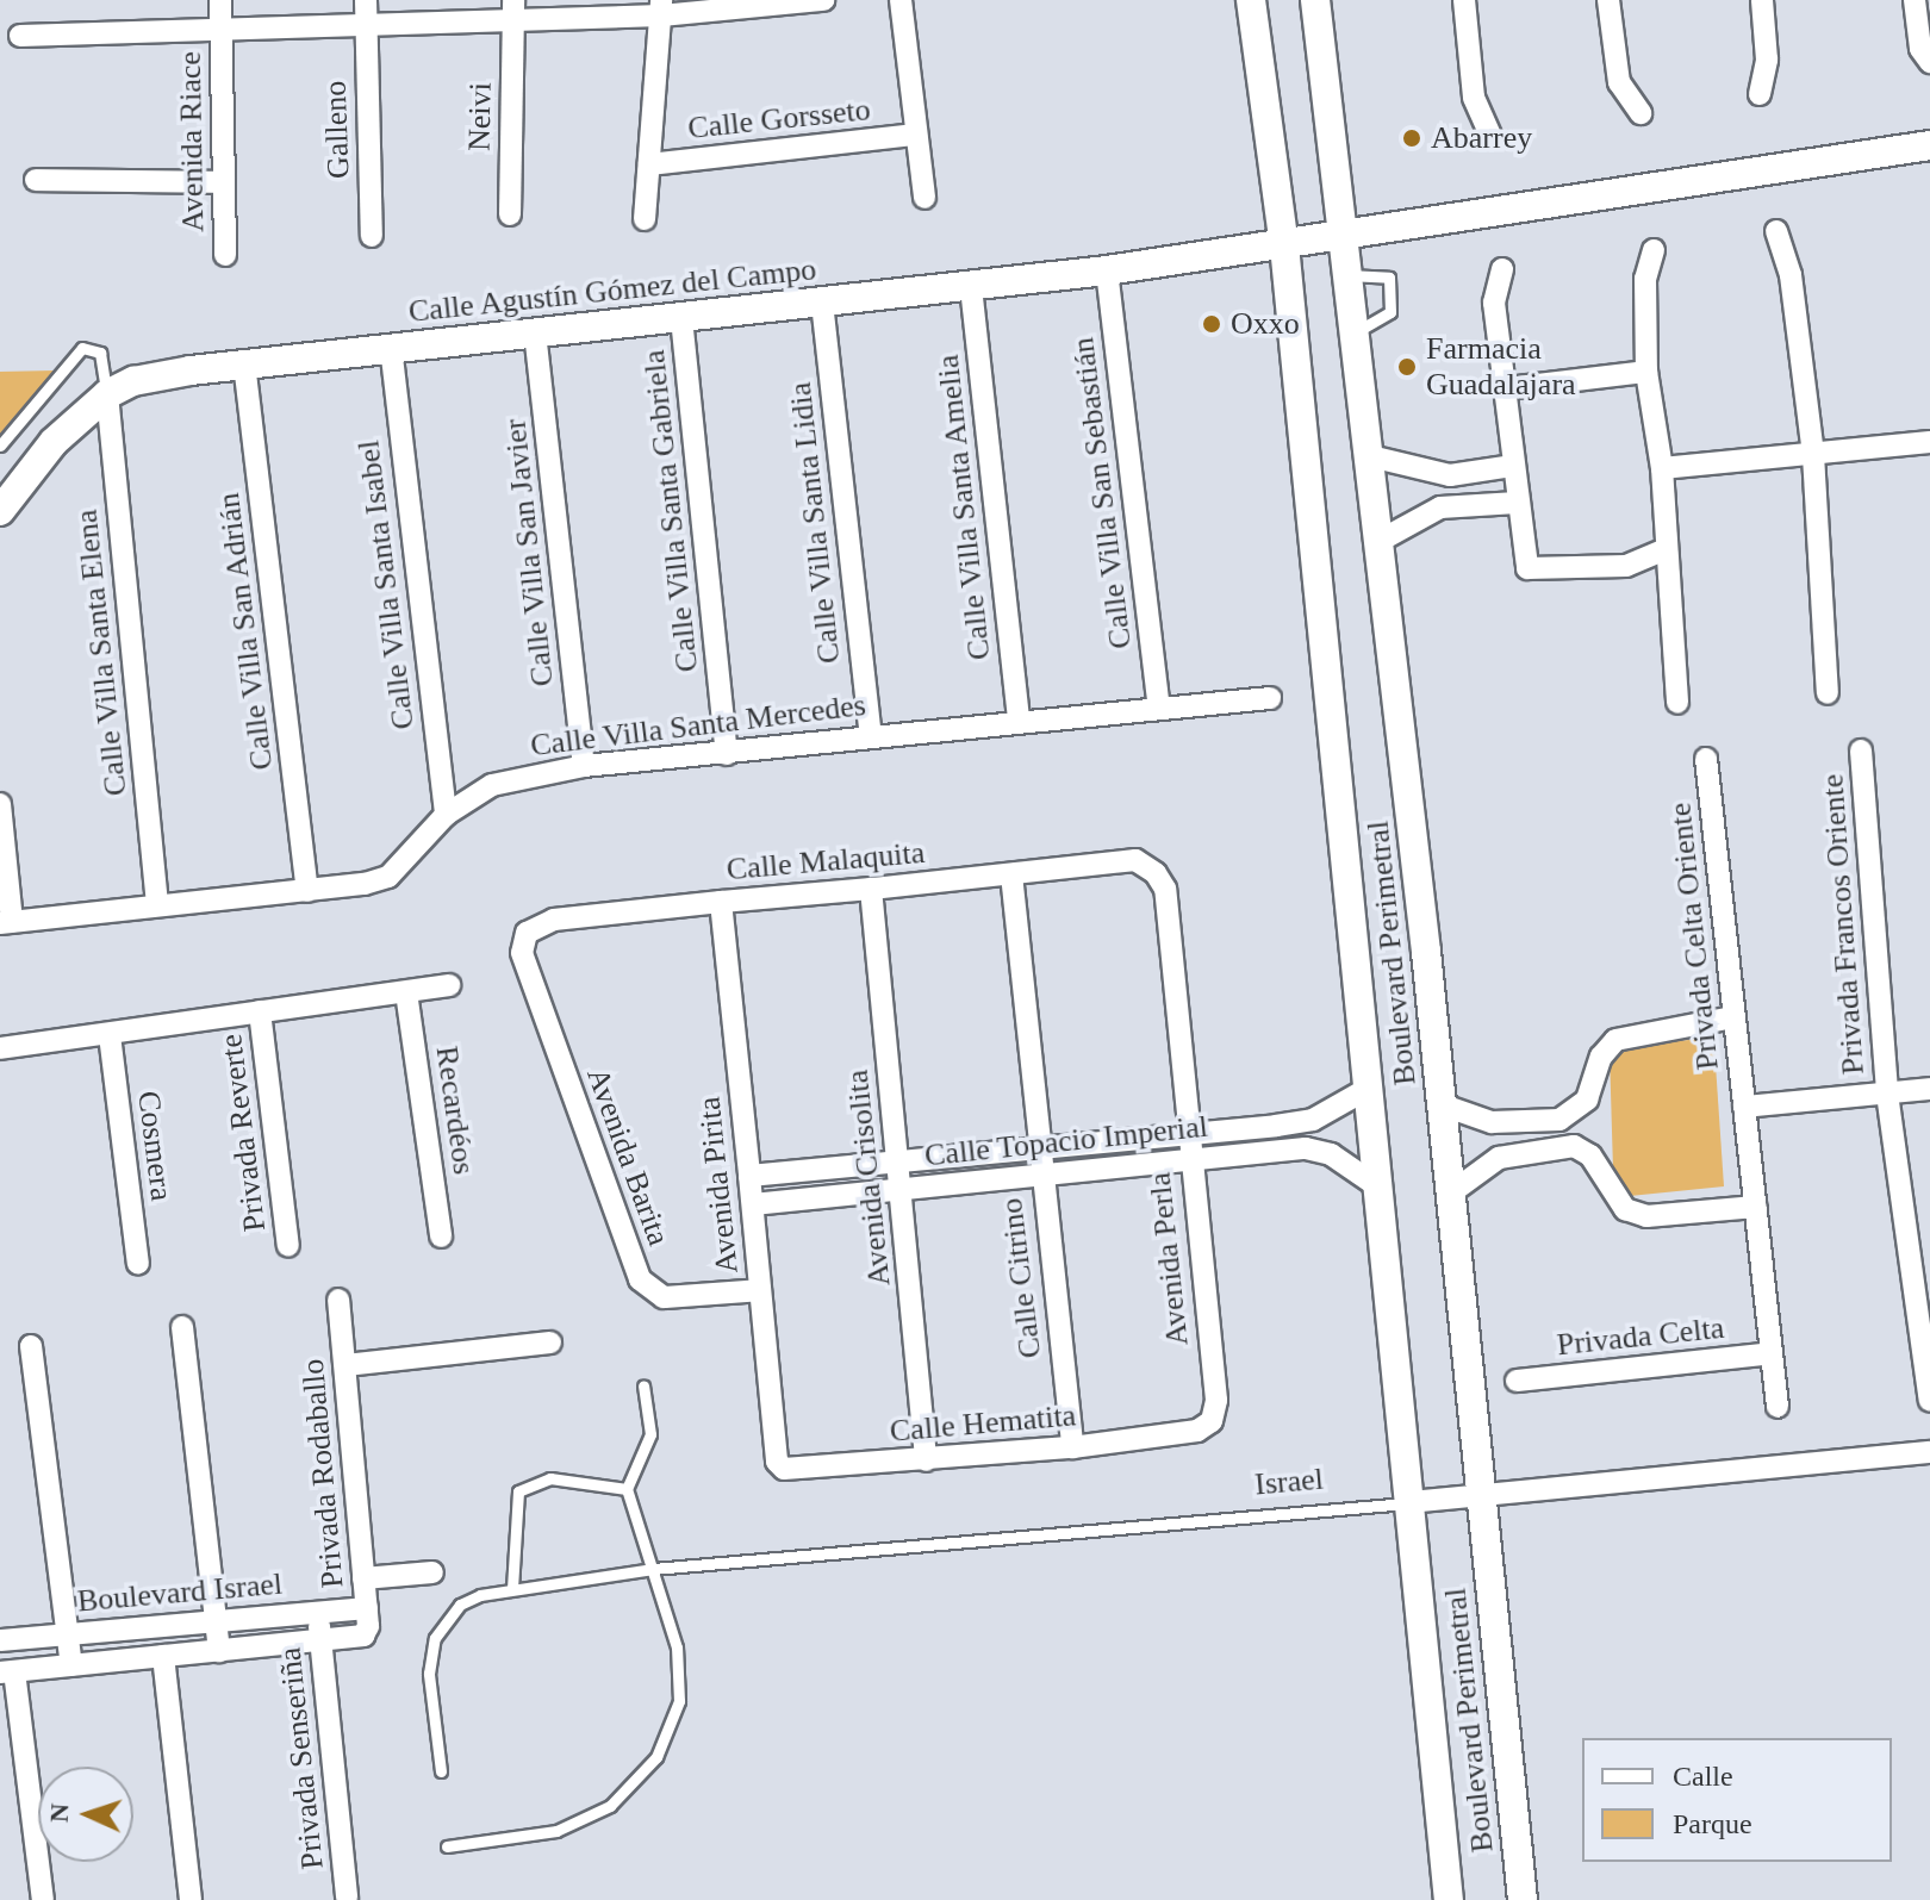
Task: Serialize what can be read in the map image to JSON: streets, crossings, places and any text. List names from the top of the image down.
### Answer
{
  "streets": {
    "street": [
      "Neivi",
      "Calle Gorsseto",
      "Galleno",
      "Avenida Riace",
      "Calle Agustín Gómez del Campo",
      "Calle Villa San Sebastián",
      "Calle Villa Santa Amelia",
      "Calle Villa Santa Gabriela",
      "Calle Villa Santa Lidia",
      "Calle Villa San Javier",
      "Calle Villa Santa Isabel",
      "Calle Villa San Adrián",
      "Calle Villa Santa Elena",
      "Calle Villa Santa Mercedes",
      "Calle Malaquita",
      "Privada Francos Oriente",
      "Privada Celta Oriente",
      "Boulevard Perimetral",
      "Recardéos",
      "Privada Reverte",
      "Calle Topacio Imperial",
      "Cosmera",
      "Avenida Barita",
      "Avenida Crisolita",
      "Avenida Pirita",
      "Avenida Perla",
      "Calle Citrino",
      "Privada Celta",
      "Calle Hematita",
      "Privada Rodaballo",
      "Israel",
      "Boulevard Israel",
      "Privada Senseriña"
    ]
  },
  "crossings": [
    ["Calle Agustín Gómez del Campo", "Calle Villa San Sebastián"],
    ["Calle Agustín Gómez del Campo", "Calle Villa Santa Amelia"],
    ["Calle Agustín Gómez del Campo", "Calle Villa Santa Gabriela"],
    ["Calle Agustín Gómez del Campo", "Calle Villa Santa Lidia"],
    ["Calle Agustín Gómez del Campo", "Calle Villa San Javier"],
    ["Calle Agustín Gómez del Campo", "Calle Villa Santa Isabel"],
    ["Calle Agustín Gómez del Campo", "Calle Villa San Adrián"],
    ["Calle Agustín Gómez del Campo", "Calle Villa Santa Elena"],
    ["Calle Agustín Gómez del Campo", "Boulevard Perimetral"],
    ["Calle Villa San Sebastián", "Calle Villa Santa Mercedes"],
    ["Calle Villa Santa Amelia", "Calle Villa Santa Mercedes"],
    ["Calle Villa Santa Gabriela", "Calle Villa Santa Mercedes"],
    ["Calle Villa Santa Lidia", "Calle Villa Santa Mercedes"],
    ["Calle Villa San Javier", "Calle Villa Santa Mercedes"],
    ["Calle Villa Santa Isabel", "Calle Villa Santa Mercedes"],
    ["Calle Villa San Adrián", "Calle Villa Santa Mercedes"],
    ["Calle Villa Santa Elena", "Calle Villa Santa Mercedes"],
    ["Calle Malaquita", "Avenida Barita"],
    ["Calle Malaquita", "Avenida Crisolita"],
    ["Calle Malaquita", "Avenida Pirita"],
    ["Calle Malaquita", "Avenida Perla"],
    ["Calle Malaquita", "Calle Citrino"],
    ["Privada Celta Oriente", "Privada Celta"],
    ["Boulevard Perimetral", "Calle Topacio Imperial"],
    ["Boulevard Perimetral", "Israel"],
    ["Calle Topacio Imperial", "Avenida Crisolita"],
    ["Calle Topacio Imperial", "Avenida Pirita"],
    ["Calle Topacio Imperial", "Avenida Perla"],
    ["Calle Topacio Imperial", "Calle Citrino"],
    ["Avenida Barita", "Avenida Pirita"],
    ["Avenida Crisolita", "Calle Hematita"],
    ["Avenida Pirita", "Calle Hematita"],
    ["Avenida Perla", "Calle Hematita"],
    ["Calle Citrino", "Calle Hematita"],
    ["Privada Rodaballo", "Boulevard Israel"],
    ["Boulevard Israel", "Privada Senseriña"]
  ],
  "places": ["Abarrey", "Oxxo", "Farmacia Guadalajara"],
  "legend": ["Calle", "Parque"],
  "north": "left"
}
